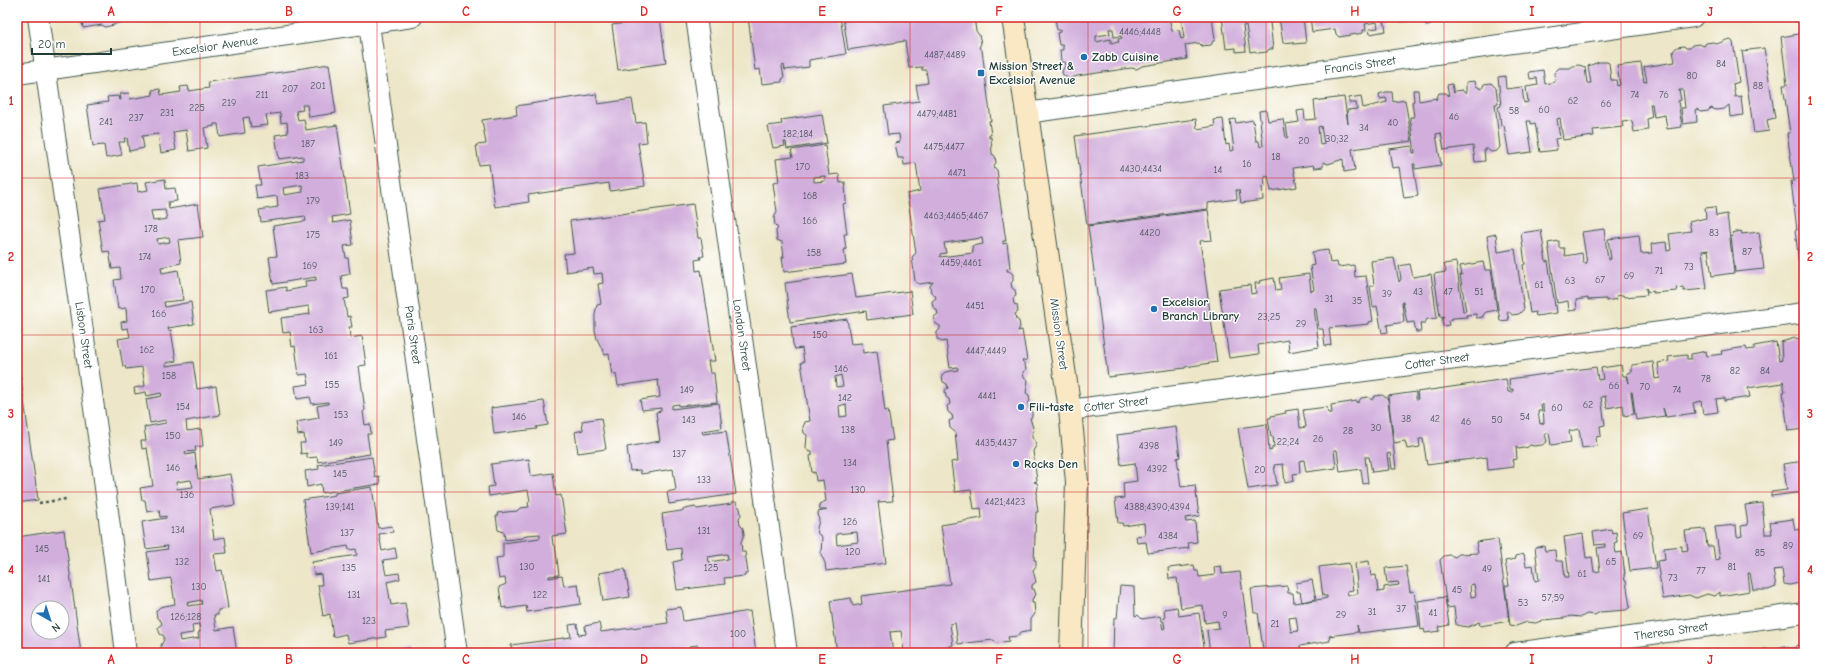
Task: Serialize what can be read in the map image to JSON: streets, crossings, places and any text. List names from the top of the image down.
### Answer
{
  "streets": {
    "main road": ["Mission Street"],
    "street": [
      "Excelsior Avenue",
      "Francis Street",
      "Lisbon Street",
      "Paris Street",
      "London Street",
      "Cotter Street",
      "Theresa Street"
    ]
  },
  "crossings": [
    ["Excelsior Avenue", "Lisbon Street"],
    ["Excelsior Avenue", "Paris Street"],
    ["Francis Street", "Mission Street"],
    ["Mission Street", "Cotter Street"]
  ],
  "places": {
    "other": [
      "Zabb Cuisine",
      "Excelsior Branch Library",
      "Fili-taste",
      "Rocks Den"
    ],
    "transit": ["Mission Street & Excelsior Avenue"]
  },
  "house_numbers": [
    "4446;4448",
    "4487;4489",
    "84",
    "80",
    "201",
    "88",
    "207",
    "211",
    "74",
    "76",
    "62",
    "219",
    "66",
    "225",
    "60",
    "58",
    "231",
    "4479;4481",
    "46",
    "237",
    "241",
    "40",
    "34",
    "182;184",
    "30;32",
    "20",
    "187",
    "4475;4477",
    "18",
    "16",
    "170",
    "4430;4434",
    "14",
    "4471",
    "183",
    "168",
    "179",
    "4463;4465;4467",
    "166",
    "178",
    "4420",
    "83",
    "175",
    "87",
    "158",
    "174",
    "4459;4461",
    "169",
    "73",
    "71",
    "69",
    "67",
    "63",
    "61",
    "170",
    "43",
    "47",
    "51",
    "39",
    "31",
    "35",
    "4451",
    "166",
    "23;25",
    "29",
    "163",
    "150",
    "162",
    "4447;4449",
    "161",
    "146",
    "82",
    "84",
    "158",
    "78",
    "155",
    "66",
    "70",
    "149",
    "74",
    "4441",
    "142",
    "62",
    "154",
    "60",
    "153",
    "146",
    "54",
    "38",
    "42",
    "143",
    "50",
    "46",
    "30",
    "138",
    "28",
    "150",
    "26",
    "22;24",
    "149",
    "4435;4437",
    "4398",
    "137",
    "134",
    "146",
    "4392",
    "20",
    "145",
    "133",
    "130",
    "136",
    "4421;4423",
    "139;141",
    "4388;4390;4394",
    "126",
    "134",
    "131",
    "137",
    "4384",
    "69",
    "89",
    "145",
    "120",
    "85",
    "132",
    "65",
    "130",
    "81",
    "135",
    "125",
    "49",
    "77",
    "61",
    "73",
    "141",
    "130",
    "45",
    "131",
    "122",
    "57;59",
    "53",
    "37",
    "31",
    "41",
    "9",
    "29",
    "126;128",
    "123",
    "21",
    "100"
  ],
  "scale_bar": "20 m",
  "north": "bottom right",
  "grid": {
    "columns": [
      "A",
      "B",
      "C",
      "D",
      "E",
      "F",
      "G",
      "H",
      "I",
      "J"
    ],
    "rows": [
      "1",
      "2",
      "3",
      "4"
    ]
  }
}
